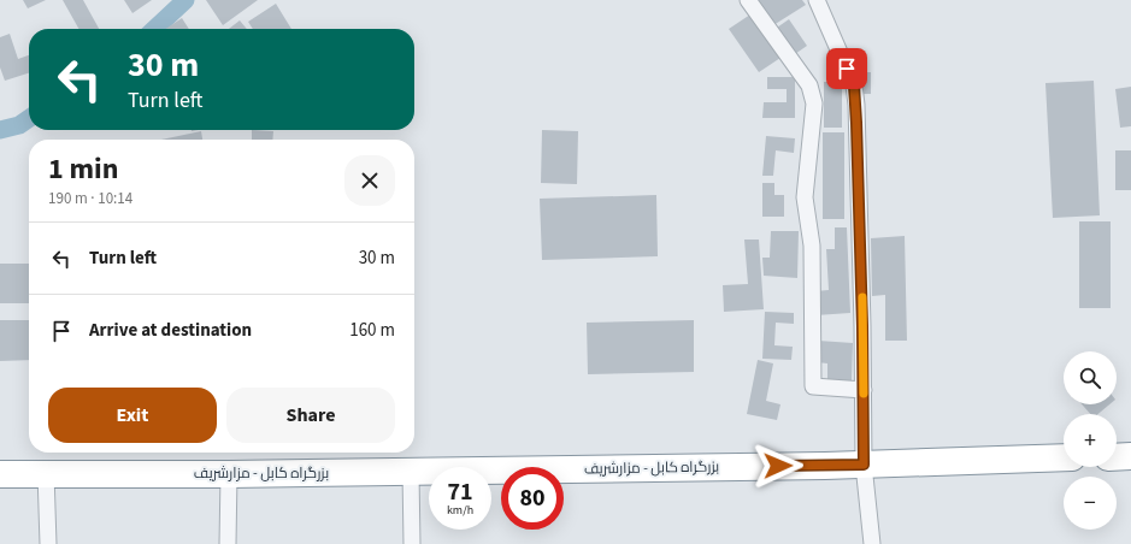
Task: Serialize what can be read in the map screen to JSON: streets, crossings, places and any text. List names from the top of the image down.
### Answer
{
  "streets": {
    "highway": ["بزرگراه کابل - مزارشریف"]
  },
  "page": {
    "turn": ["30 m", "Turn left"],
    "heading": ["1 min", "190 m · 10:14"],
    "list": [
      {
        "name": "Turn left",
        "value": "30 m"
      },
      {
        "name": "Arrive at destination",
        "value": "160 m"
      }
    ],
    "map_buttons": ["+", "−"],
    "buttons": ["Exit", "Share"],
    "speed": "71 km/h",
    "limit": "80"
  }
}
